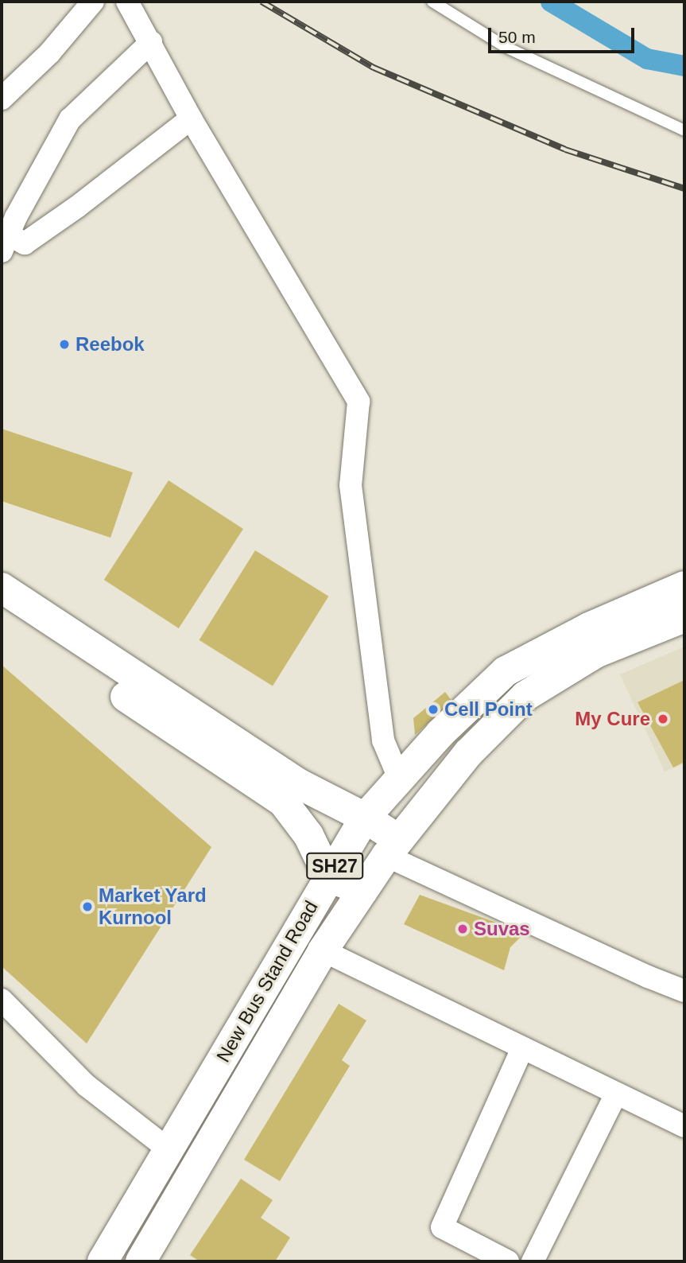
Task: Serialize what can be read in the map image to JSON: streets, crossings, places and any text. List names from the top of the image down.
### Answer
{
  "streets": {
    "main road": ["SH27", "New Bus Stand Road"]
  },
  "places": [
    "Reebok",
    "Cell Point",
    "My Cure",
    "Market Yard Kurnool",
    "Suvas"
  ],
  "scale_bar": "50 m"
}
